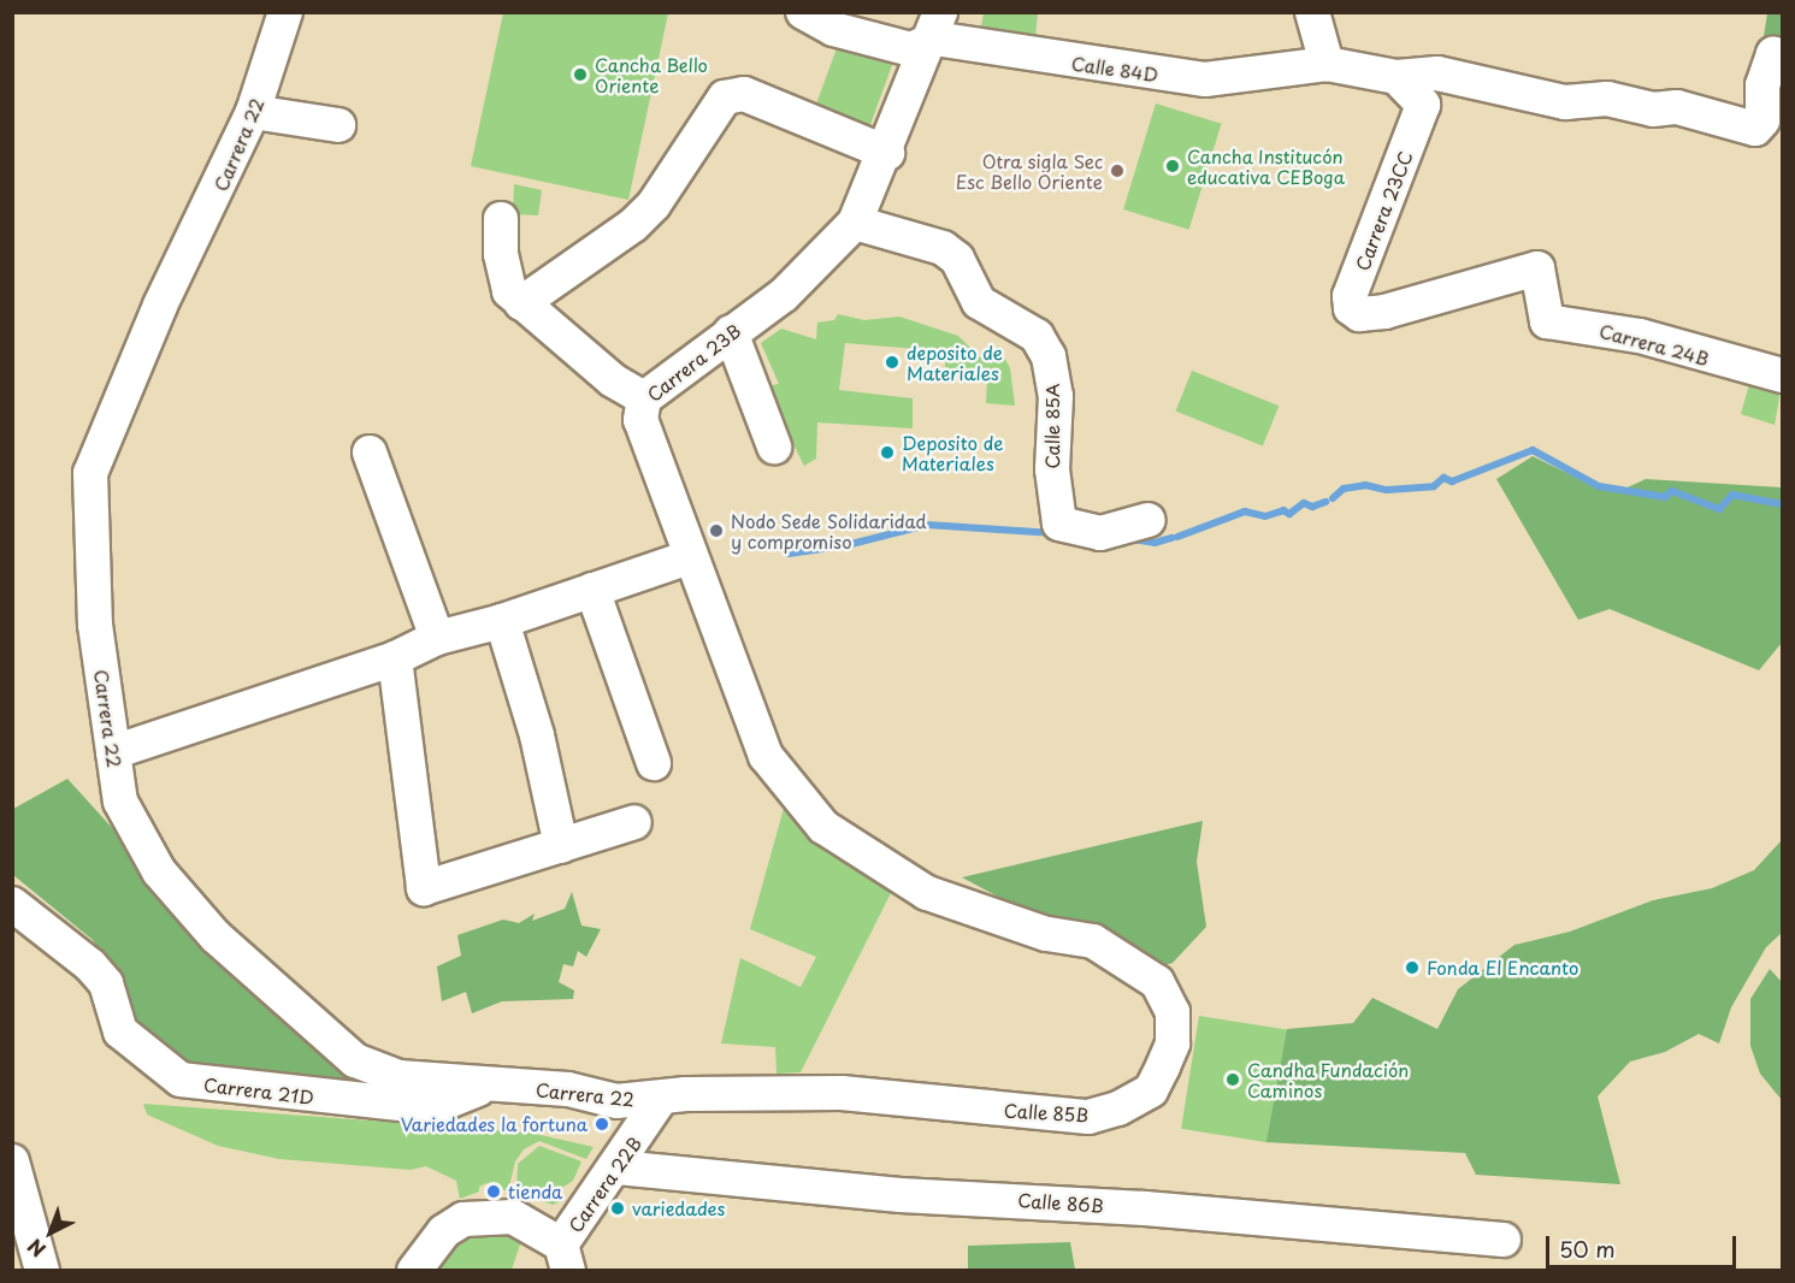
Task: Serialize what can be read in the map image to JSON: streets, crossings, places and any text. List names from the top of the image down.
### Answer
{
  "streets": {
    "street": [
      "Calle 84D",
      "Carrera 22",
      "Carrera 23CC",
      "Carrera 24B",
      "Carrera 23B",
      "Calle 85A",
      "Carrera 21D",
      "Calle 85B",
      "Carrera 22B",
      "Calle 86B"
    ]
  },
  "crossings": [
    ["Calle 84D", "Carrera 23CC"],
    ["Calle 84D", "Carrera 23B"],
    ["Carrera 22", "Carrera 21D"],
    ["Carrera 22", "Calle 85B"],
    ["Carrera 22", "Carrera 22B"],
    ["Carrera 23CC", "Carrera 24B"],
    ["Carrera 23B", "Calle 85A"],
    ["Carrera 23B", "Calle 85B"],
    ["Calle 85B", "Carrera 22B"],
    ["Carrera 22B", "Calle 86B"]
  ],
  "places": [
    "Cancha Bello Oriente",
    "Cancha Institucón educativa CEBoga",
    "Otra sigla Sec Esc Bello Oriente",
    "deposito de Materiales",
    "Deposito de Materiales",
    "Nodo Sede Solidaridad y compromiso",
    "Fonda El Encanto",
    "Candha Fundación Caminos",
    "Variedades la fortuna",
    "tienda",
    "variedades"
  ],
  "scale_bar": "50 m",
  "north": "bottom left"
}
